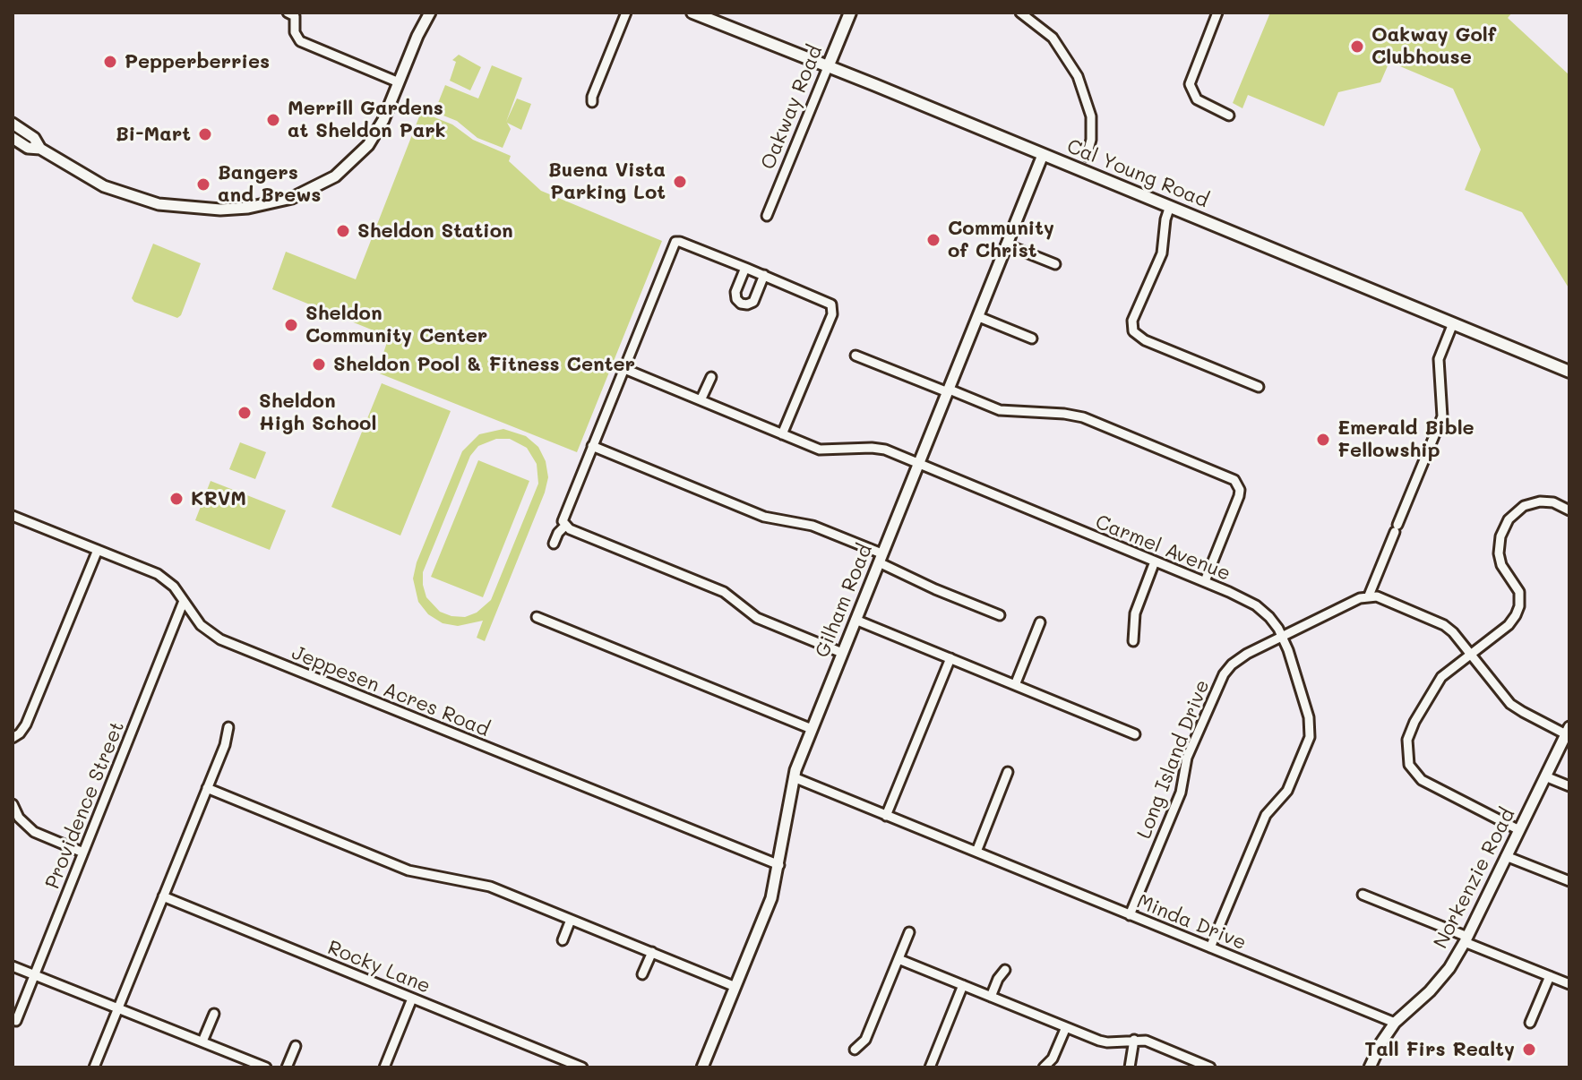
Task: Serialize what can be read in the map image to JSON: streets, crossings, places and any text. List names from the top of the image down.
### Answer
{
  "streets": {
    "main road": ["Oakway Road", "Cal Young Road"],
    "street": [
      "Carmel Avenue",
      "Gilham Road",
      "Jeppesen Acres Road",
      "Long Island Drive",
      "Providence Street",
      "Norkenzie Road",
      "Minda Drive",
      "Rocky Lane"
    ]
  },
  "crossings": [
    ["Oakway Road", "Cal Young Road"],
    ["Cal Young Road", "Gilham Road"],
    ["Carmel Avenue", "Gilham Road"],
    ["Carmel Avenue", "Long Island Drive"],
    ["Carmel Avenue", "Minda Drive"],
    ["Gilham Road", "Jeppesen Acres Road"],
    ["Gilham Road", "Minda Drive"],
    ["Jeppesen Acres Road", "Providence Street"],
    ["Long Island Drive", "Minda Drive"],
    ["Norkenzie Road", "Minda Drive"]
  ],
  "places": [
    "Oakway Golf Clubhouse",
    "Pepperberries",
    "Merrill Gardens at Sheldon Park",
    "Bi-Mart",
    "Buena Vista Parking Lot",
    "Bangers and Brews",
    "Sheldon Station",
    "Community of Christ",
    "Sheldon Community Center",
    "Sheldon Pool & Fitness Center",
    "Sheldon High School",
    "Emerald Bible Fellowship",
    "KRVM",
    "Tall Firs Realty"
  ]
}
